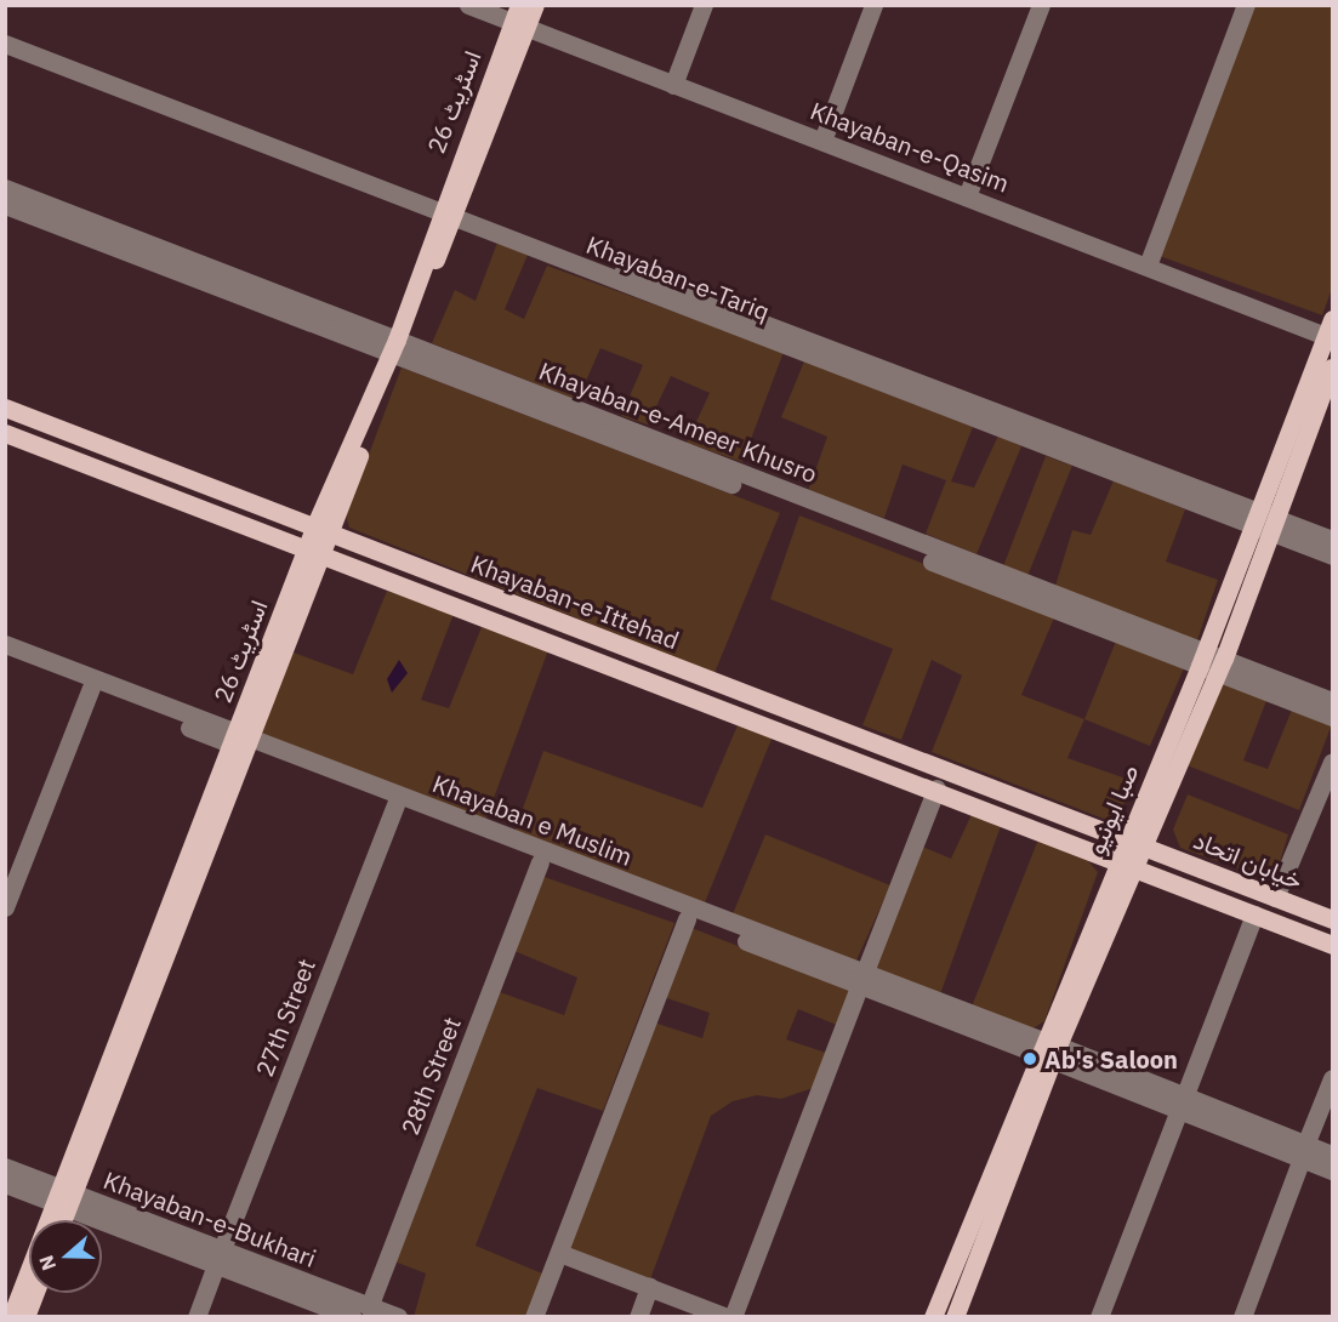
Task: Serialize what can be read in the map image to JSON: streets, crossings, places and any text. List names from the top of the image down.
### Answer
{
  "streets": {
    "main road": [
      "اسٹریٹ 26",
      "Khayaban-e-Ittehad",
      "صبا ایونیو",
      "خیابان اتحاد"
    ],
    "street": [
      "Khayaban-e-Qasim",
      "Khayaban-e-Tariq",
      "Khayaban-e-Ameer Khusro",
      "Khayaban e Muslim",
      "27th Street",
      "28th Street",
      "Khayaban-e-Bukhari"
    ]
  },
  "crossings": [
    ["اسٹریٹ 26", "Khayaban-e-Qasim"],
    ["اسٹریٹ 26", "Khayaban-e-Tariq"],
    ["اسٹریٹ 26", "Khayaban-e-Ameer Khusro"],
    ["اسٹریٹ 26", "Khayaban-e-Ittehad"],
    ["اسٹریٹ 26", "Khayaban e Muslim"],
    ["اسٹریٹ 26", "Khayaban-e-Bukhari"],
    ["Khayaban-e-Qasim", "صبا ایونیو"],
    ["Khayaban-e-Tariq", "صبا ایونیو"],
    ["Khayaban-e-Ameer Khusro", "صبا ایونیو"],
    ["Khayaban-e-Ittehad", "صبا ایونیو"],
    ["Khayaban-e-Ittehad", "خیابان اتحاد"],
    ["صبا ایونیو", "Khayaban e Muslim"],
    ["صبا ایونیو", "خیابان اتحاد"],
    ["Khayaban e Muslim", "27th Street"],
    ["Khayaban e Muslim", "28th Street"],
    ["27th Street", "Khayaban-e-Bukhari"],
    ["28th Street", "Khayaban-e-Bukhari"]
  ],
  "places": ["Ab's Saloon"],
  "north": "left"
}
